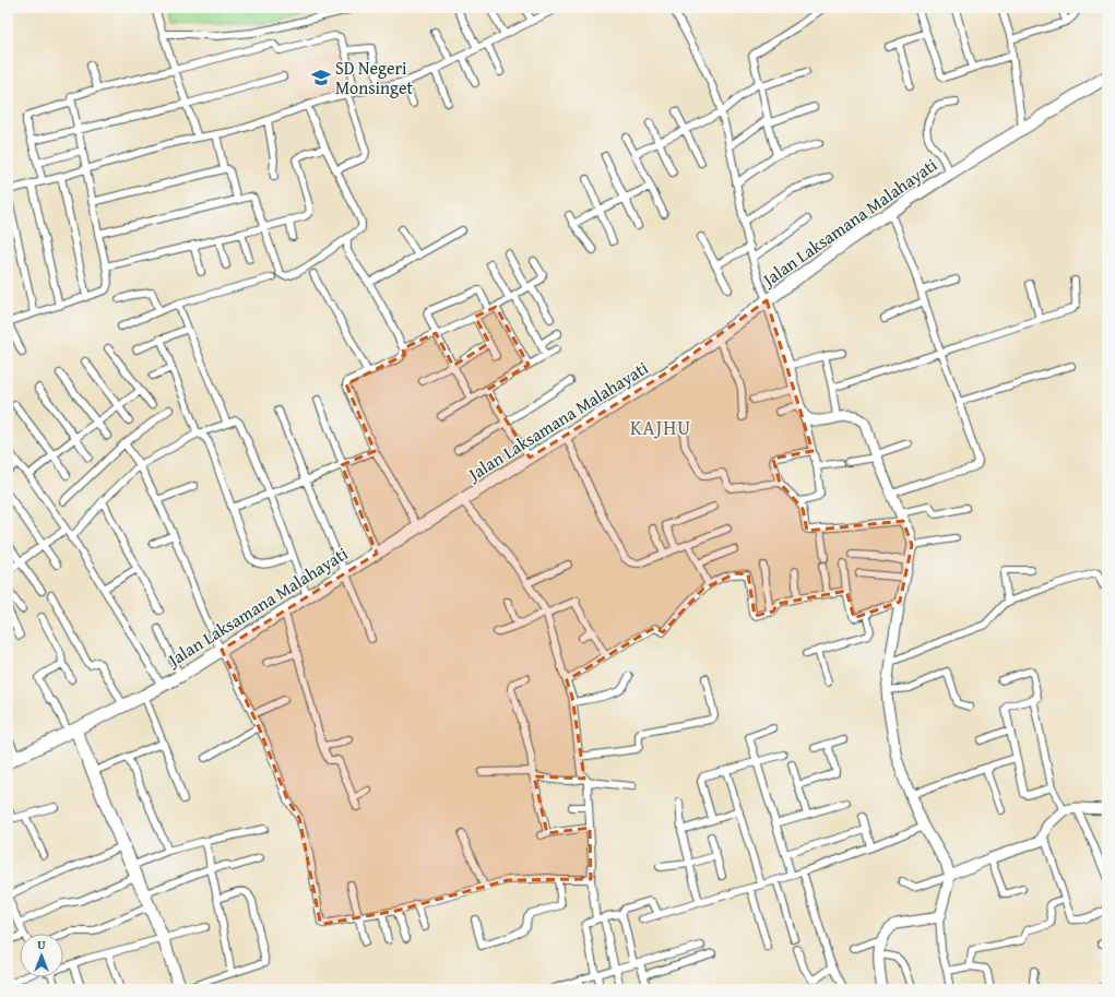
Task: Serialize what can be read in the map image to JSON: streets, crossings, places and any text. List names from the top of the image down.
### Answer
{
  "streets": {
    "highway": ["Jalan Laksamana Malahayati"]
  },
  "districts": ["KAJHU"],
  "places": {
    "school or university": ["SD Negeri Monsinget"]
  },
  "north": "top"
}
